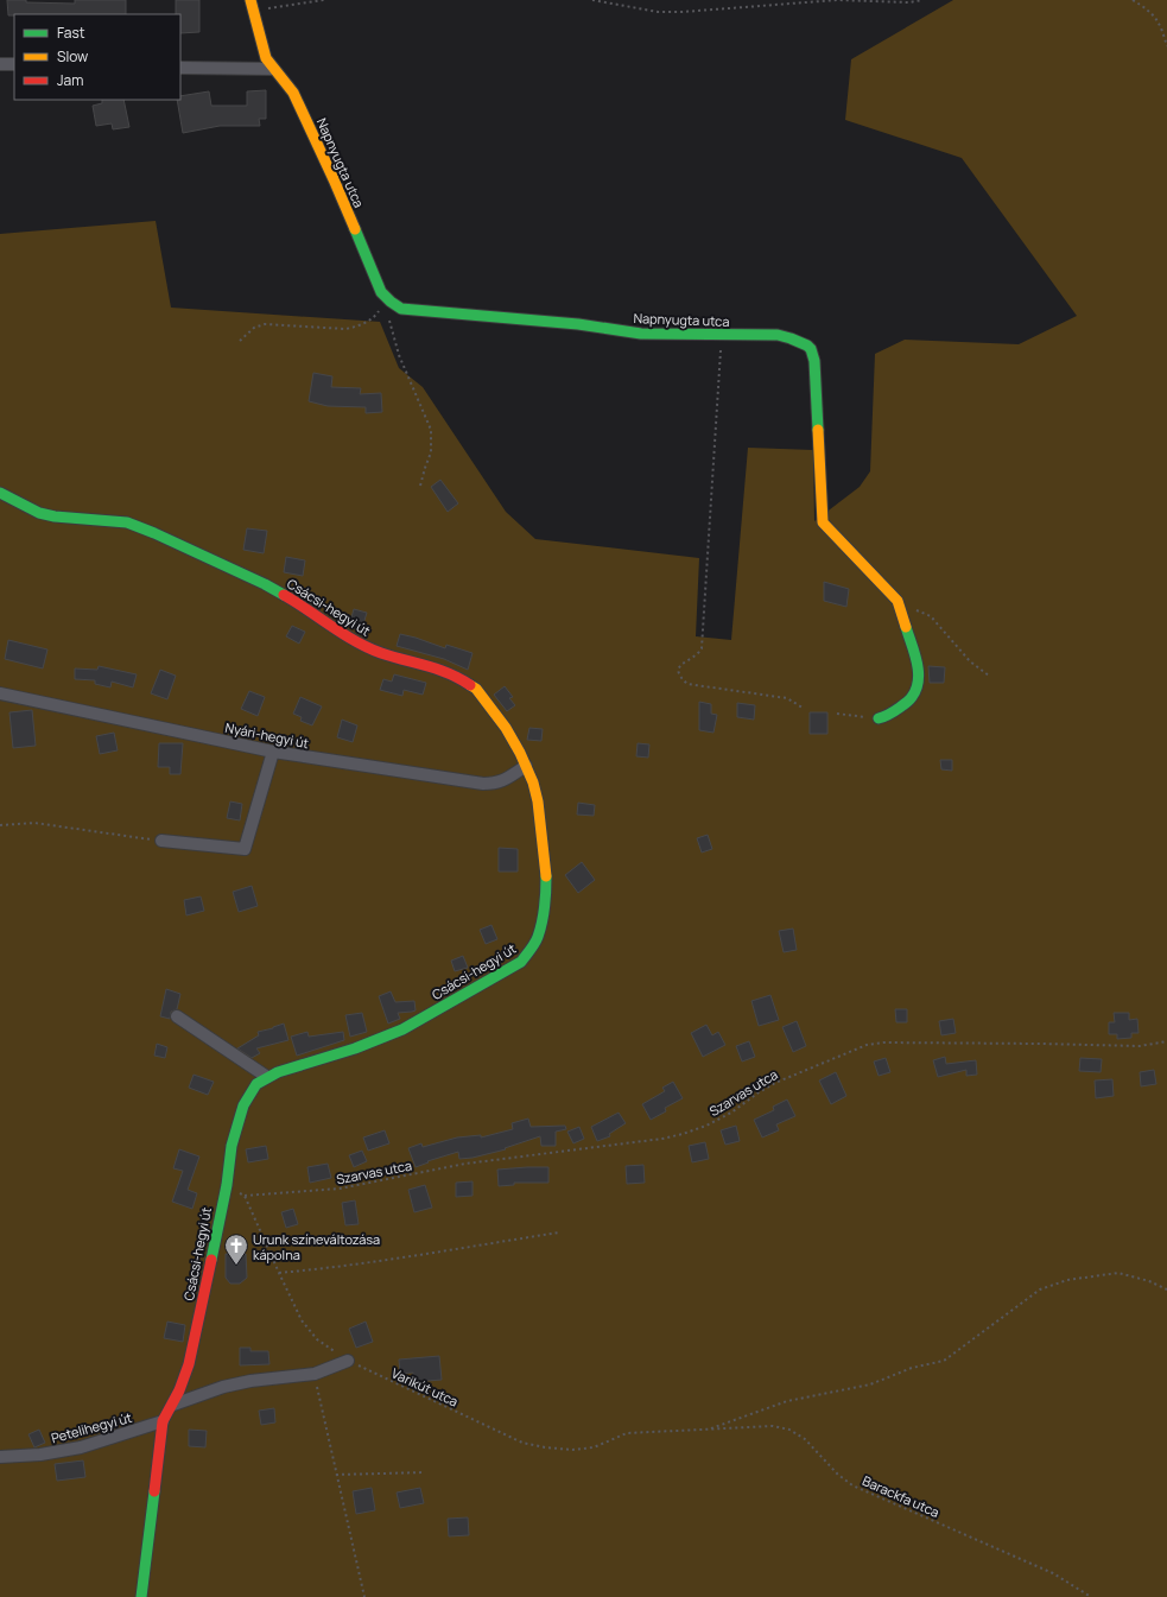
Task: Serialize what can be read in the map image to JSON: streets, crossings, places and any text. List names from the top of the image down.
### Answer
{
  "streets": {
    "street": [
      "Napnyugta utca",
      "Csácsi-hegyi út",
      "Nyári-hegyi út",
      "Petelihegyi út"
    ],
    "path": ["Szarvas utca", "Varikút utca", "Barackfa utca"]
  },
  "crossings": [
    ["Csácsi-hegyi út", "Nyári-hegyi út"],
    ["Csácsi-hegyi út", "Petelihegyi út"],
    ["Szarvas utca", "Varikút utca"],
    ["Varikút utca", "Barackfa utca"]
  ],
  "places": {
    "church": ["Urunk színeváltozása kápolna"]
  },
  "legend": ["Fast", "Slow", "Jam"]
}
